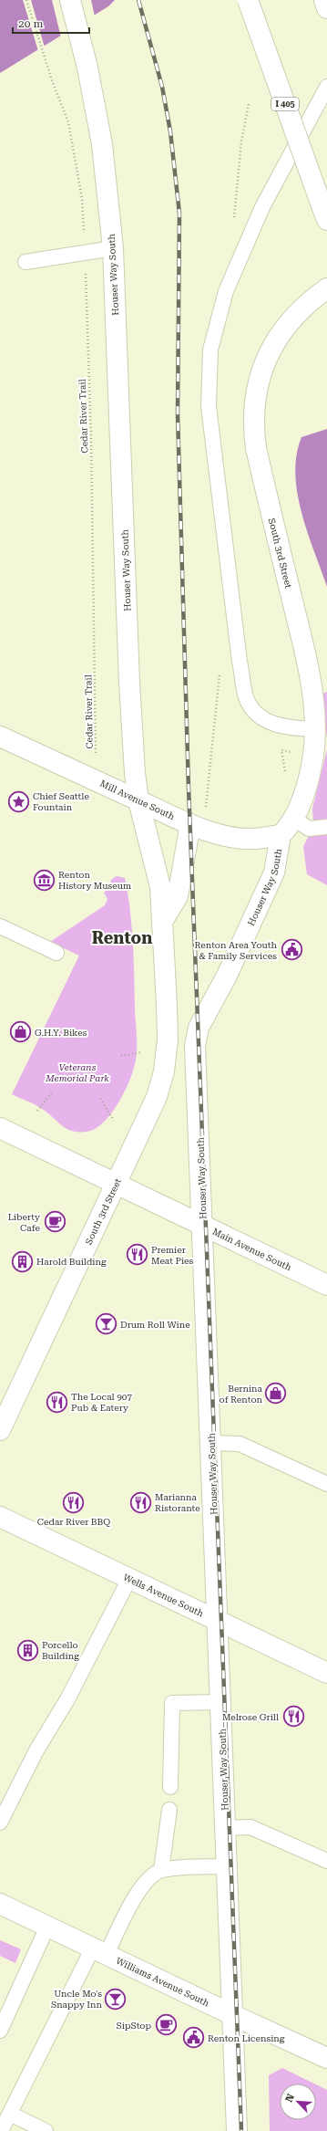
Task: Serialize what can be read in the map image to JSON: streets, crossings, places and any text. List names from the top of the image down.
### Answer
{
  "streets": {
    "main road": [
      "I 405",
      "Houser Way South",
      "South 3rd Street",
      "Mill Avenue South",
      "Main Avenue South",
      "Wells Avenue South",
      "Williams Avenue South"
    ],
    "path": ["Cedar River Trail"]
  },
  "crossings": [
    ["Houser Way South", "South 3rd Street"],
    ["Houser Way South", "Mill Avenue South"],
    ["Houser Way South", "Main Avenue South"],
    ["Houser Way South", "Wells Avenue South"],
    ["Houser Way South", "Williams Avenue South"],
    ["South 3rd Street", "Mill Avenue South"],
    ["South 3rd Street", "Main Avenue South"]
  ],
  "districts": ["Renton"],
  "parks": ["Veterans Memorial Park"],
  "places": {
    "place": ["Chief Seattle Fountain"],
    "museum": ["Renton History Museum"],
    "public building": ["Renton Area Youth & Family Services", "Renton Licensing"],
    "shop": ["G.H.Y. Bikes", "Bernina of Renton"],
    "cafe": ["Liberty Cafe", "SipStop"],
    "restaurant": [
      "Premier Meat Pies",
      "The Local 907 Pub & Eatery",
      "Marianna Ristorante",
      "Cedar River BBQ",
      "Melrose Grill"
    ],
    "building": ["Harold Building", "Porcello Building"],
    "bar": ["Drum Roll Wine", "Uncle Mo's Snappy Inn"]
  },
  "scale_bar": "20 m",
  "north": "top left"
}
